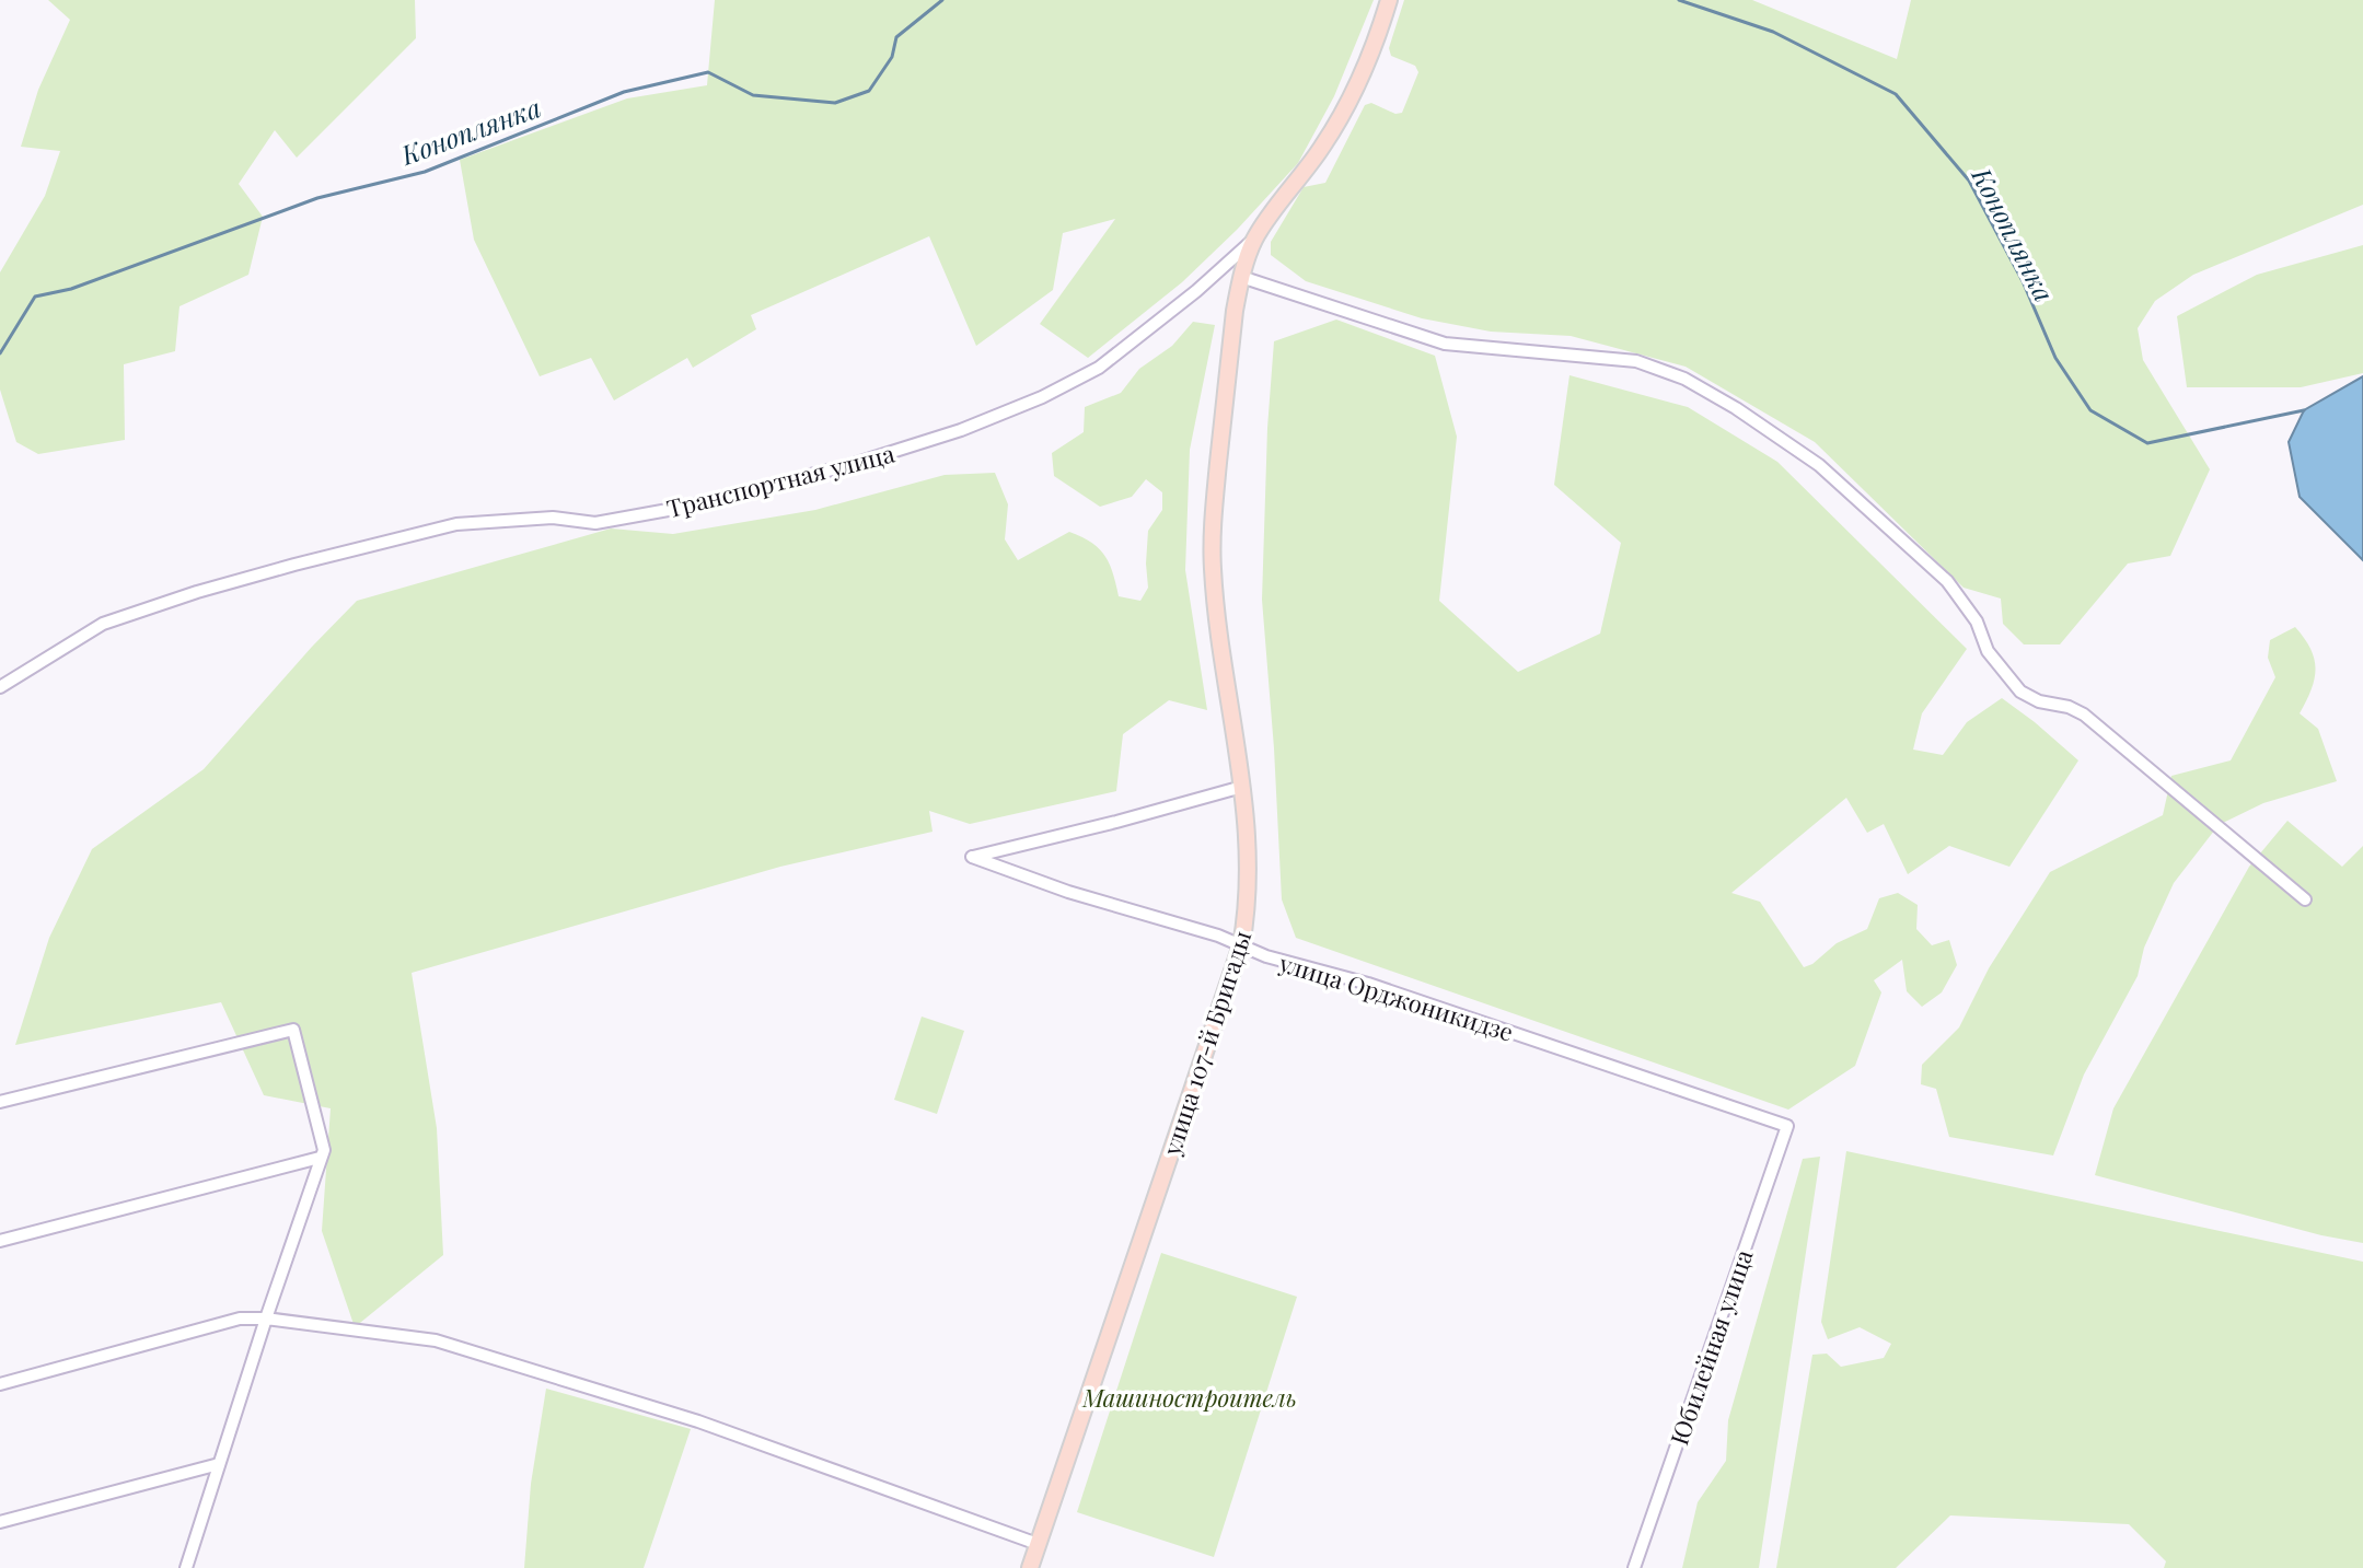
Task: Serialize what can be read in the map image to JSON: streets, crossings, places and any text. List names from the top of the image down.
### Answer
{
  "streets": {
    "main road": ["Транспортная улица", "улица 107-й Бригады"],
    "street": ["улица Орджоникидзе", "Юбилейная улица"]
  },
  "crossings": [
    ["Транспортная улица", "улица 107-й Бригады"],
    ["улица Орджоникидзе", "улица 107-й Бригады"],
    ["улица Орджоникидзе", "Юбилейная улица"]
  ],
  "water": ["Коноплянка"],
  "parks": ["Машиностроитель"]
}
